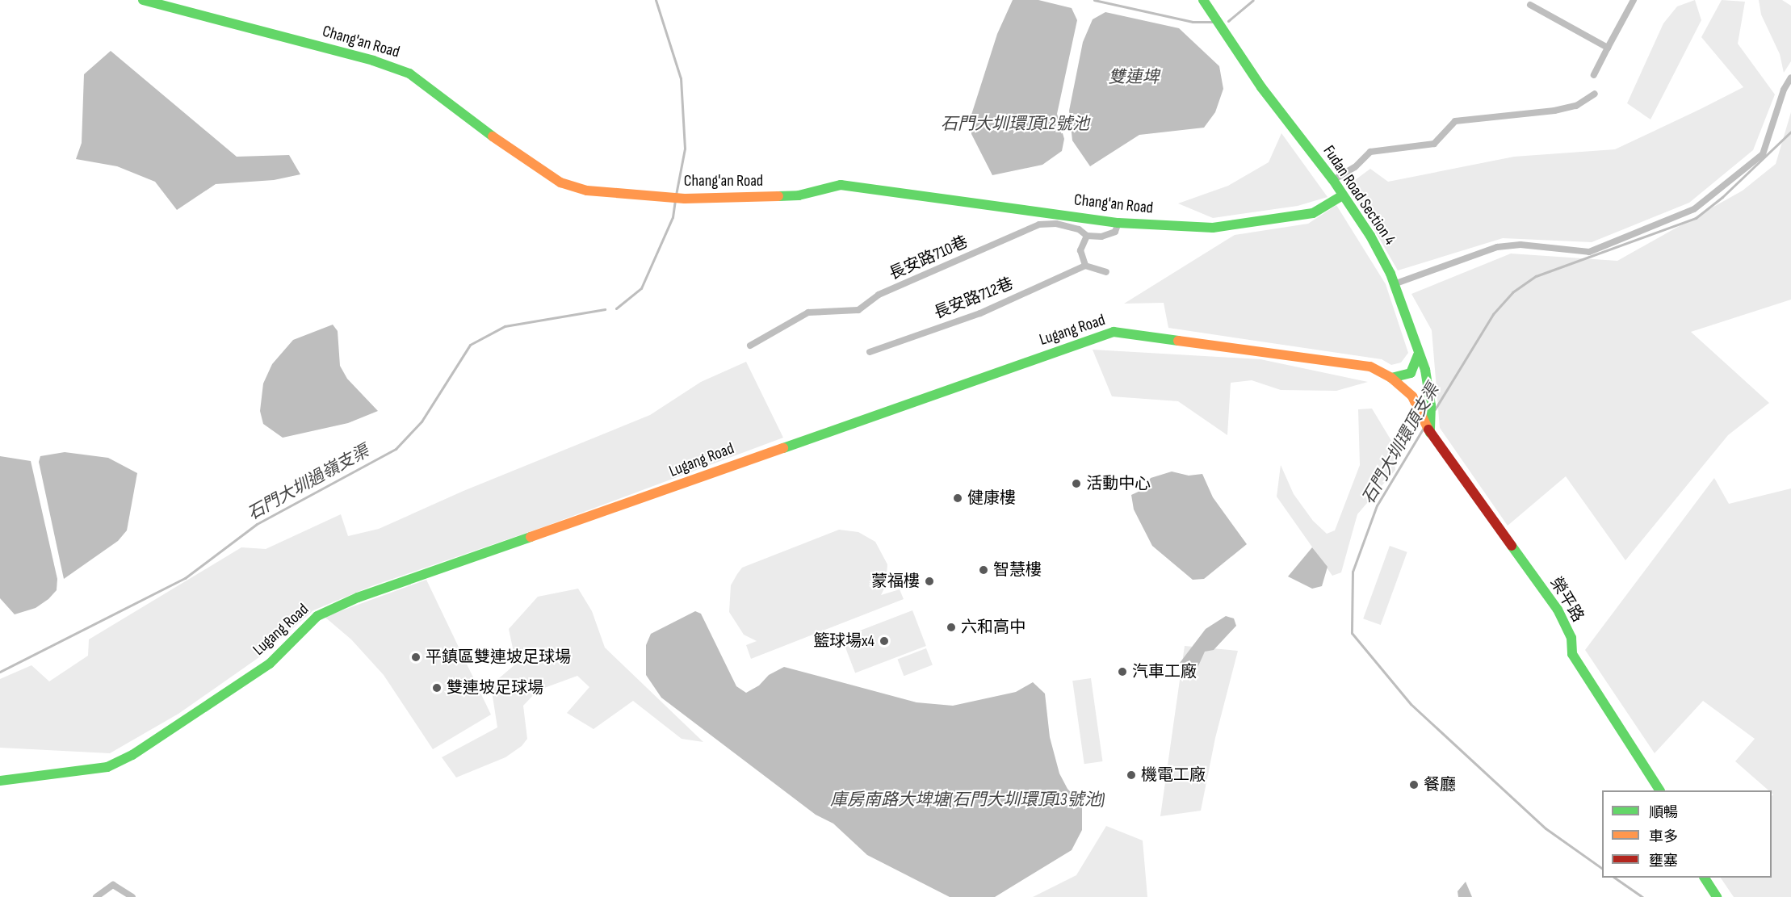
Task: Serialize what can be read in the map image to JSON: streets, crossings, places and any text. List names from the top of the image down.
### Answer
{
  "streets": {
    "street": [
      "Chang'an Road",
      "Fudan Road Section 4",
      "長安路710巷",
      "長安路712巷",
      "Lugang Road",
      "榮平路"
    ]
  },
  "crossings": [
    ["Chang'an Road", "Fudan Road Section 4"],
    ["Fudan Road Section 4", "Lugang Road"],
    ["Fudan Road Section 4", "榮平路"],
    ["Lugang Road", "榮平路"]
  ],
  "water": [
    "雙連埤",
    "石門大圳環頂12號池",
    "石門大圳環頂支渠",
    "石門大圳過嶺支渠",
    "庫房南路大埤塘(石門大圳環頂13號池)"
  ],
  "places": [
    "活動中心",
    "健康樓",
    "智慧樓",
    "蒙福樓",
    "六和高中",
    "籃球場x4",
    "平鎮區雙連坡足球場",
    "汽車工廠",
    "雙連坡足球場",
    "機電工廠",
    "餐廳"
  ],
  "legend": ["順暢", "車多", "壅塞"]
}
